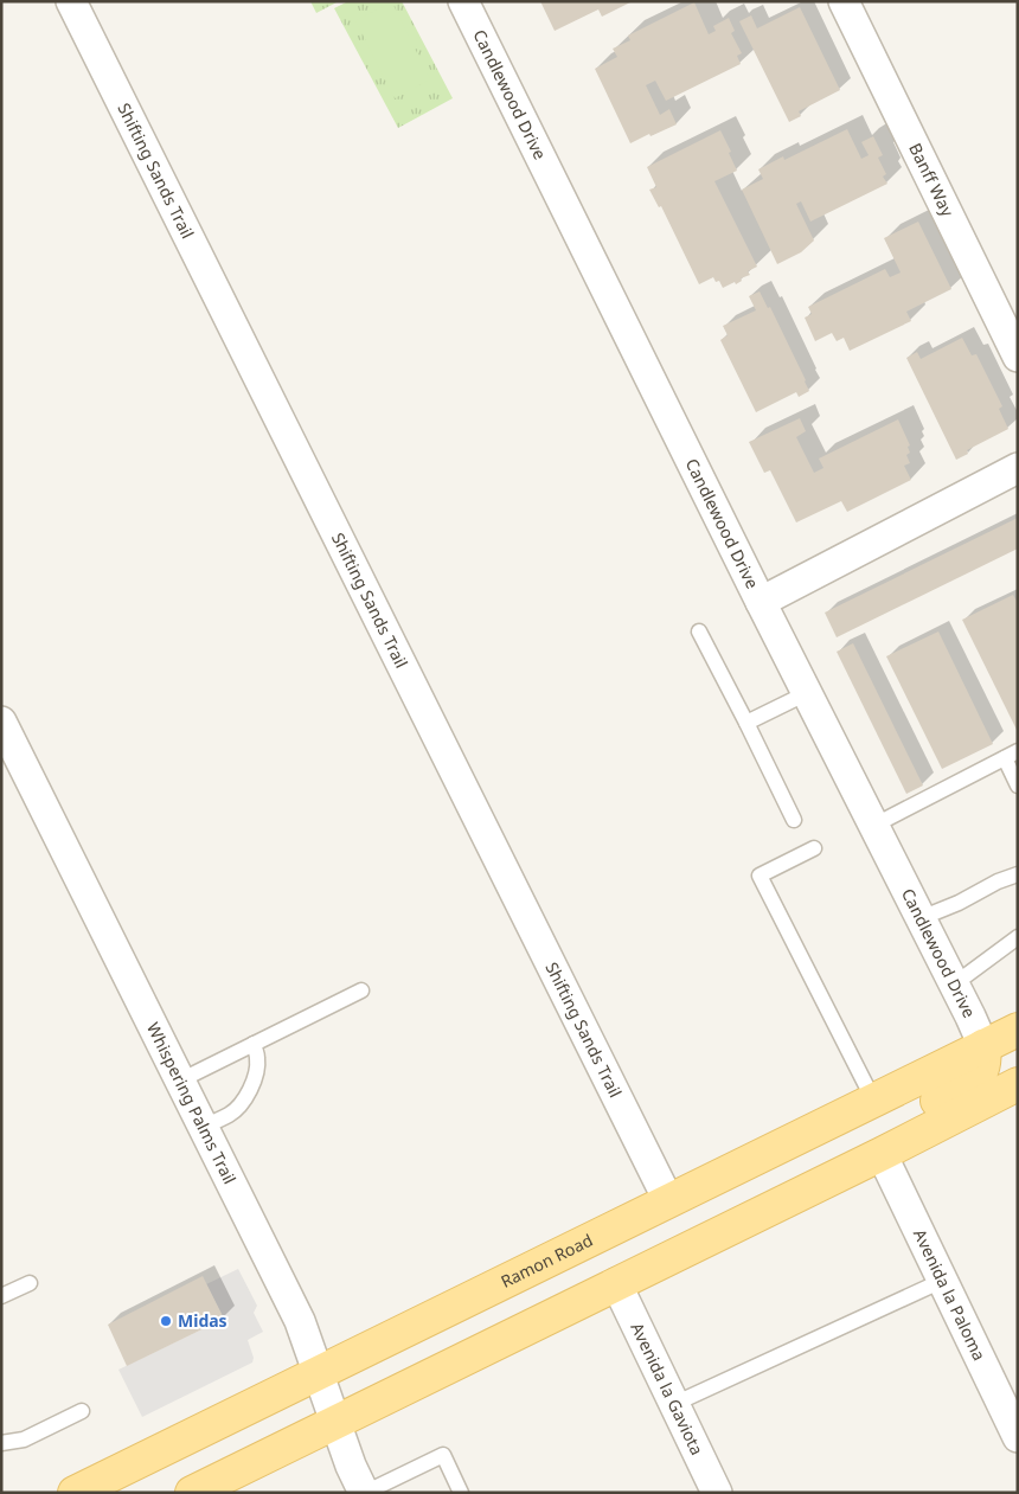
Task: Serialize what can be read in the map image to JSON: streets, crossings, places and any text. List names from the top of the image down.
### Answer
{
  "streets": {
    "main road": ["Ramon Road"],
    "street": [
      "Candlewood Drive",
      "Shifting Sands Trail",
      "Banff Way",
      "Whispering Palms Trail",
      "Avenida la Paloma",
      "Avenida la Gaviota"
    ]
  },
  "crossings": [
    ["Shifting Sands Trail", "Ramon Road"],
    ["Whispering Palms Trail", "Ramon Road"]
  ],
  "places": ["Midas"]
}
